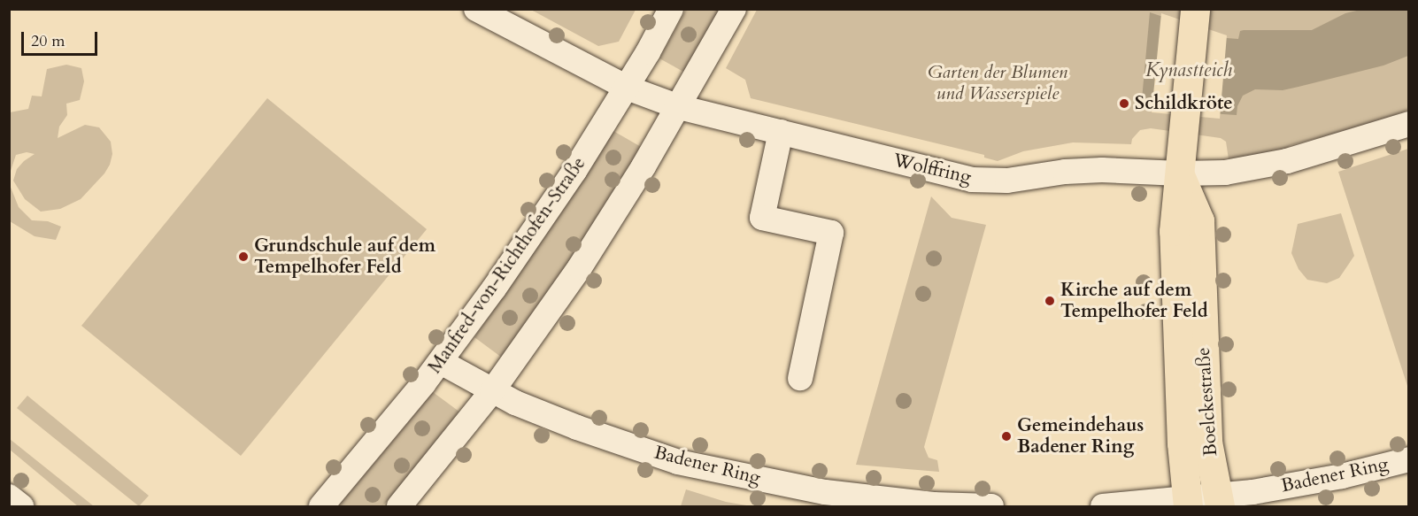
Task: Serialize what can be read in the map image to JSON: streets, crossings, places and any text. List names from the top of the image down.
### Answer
{
  "streets": {
    "main road": ["Boelckestraße"],
    "street": ["Wolffring", "Manfred-von-Richthofen-Straße", "Badener Ring"]
  },
  "crossings": [
    ["Wolffring", "Manfred-von-Richthofen-Straße"],
    ["Wolffring", "Boelckestraße"],
    ["Manfred-von-Richthofen-Straße", "Badener Ring"],
    ["Boelckestraße", "Badener Ring"]
  ],
  "water": ["Kynastteich"],
  "parks": ["Garten der Blumen und Wasserspiele"],
  "places": [
    "Schildkröte",
    "Grundschule auf dem Tempelhofer Feld",
    "Kirche auf dem Tempelhofer Feld",
    "Gemeindehaus Badener Ring"
  ],
  "scale_bar": "20 m"
}
